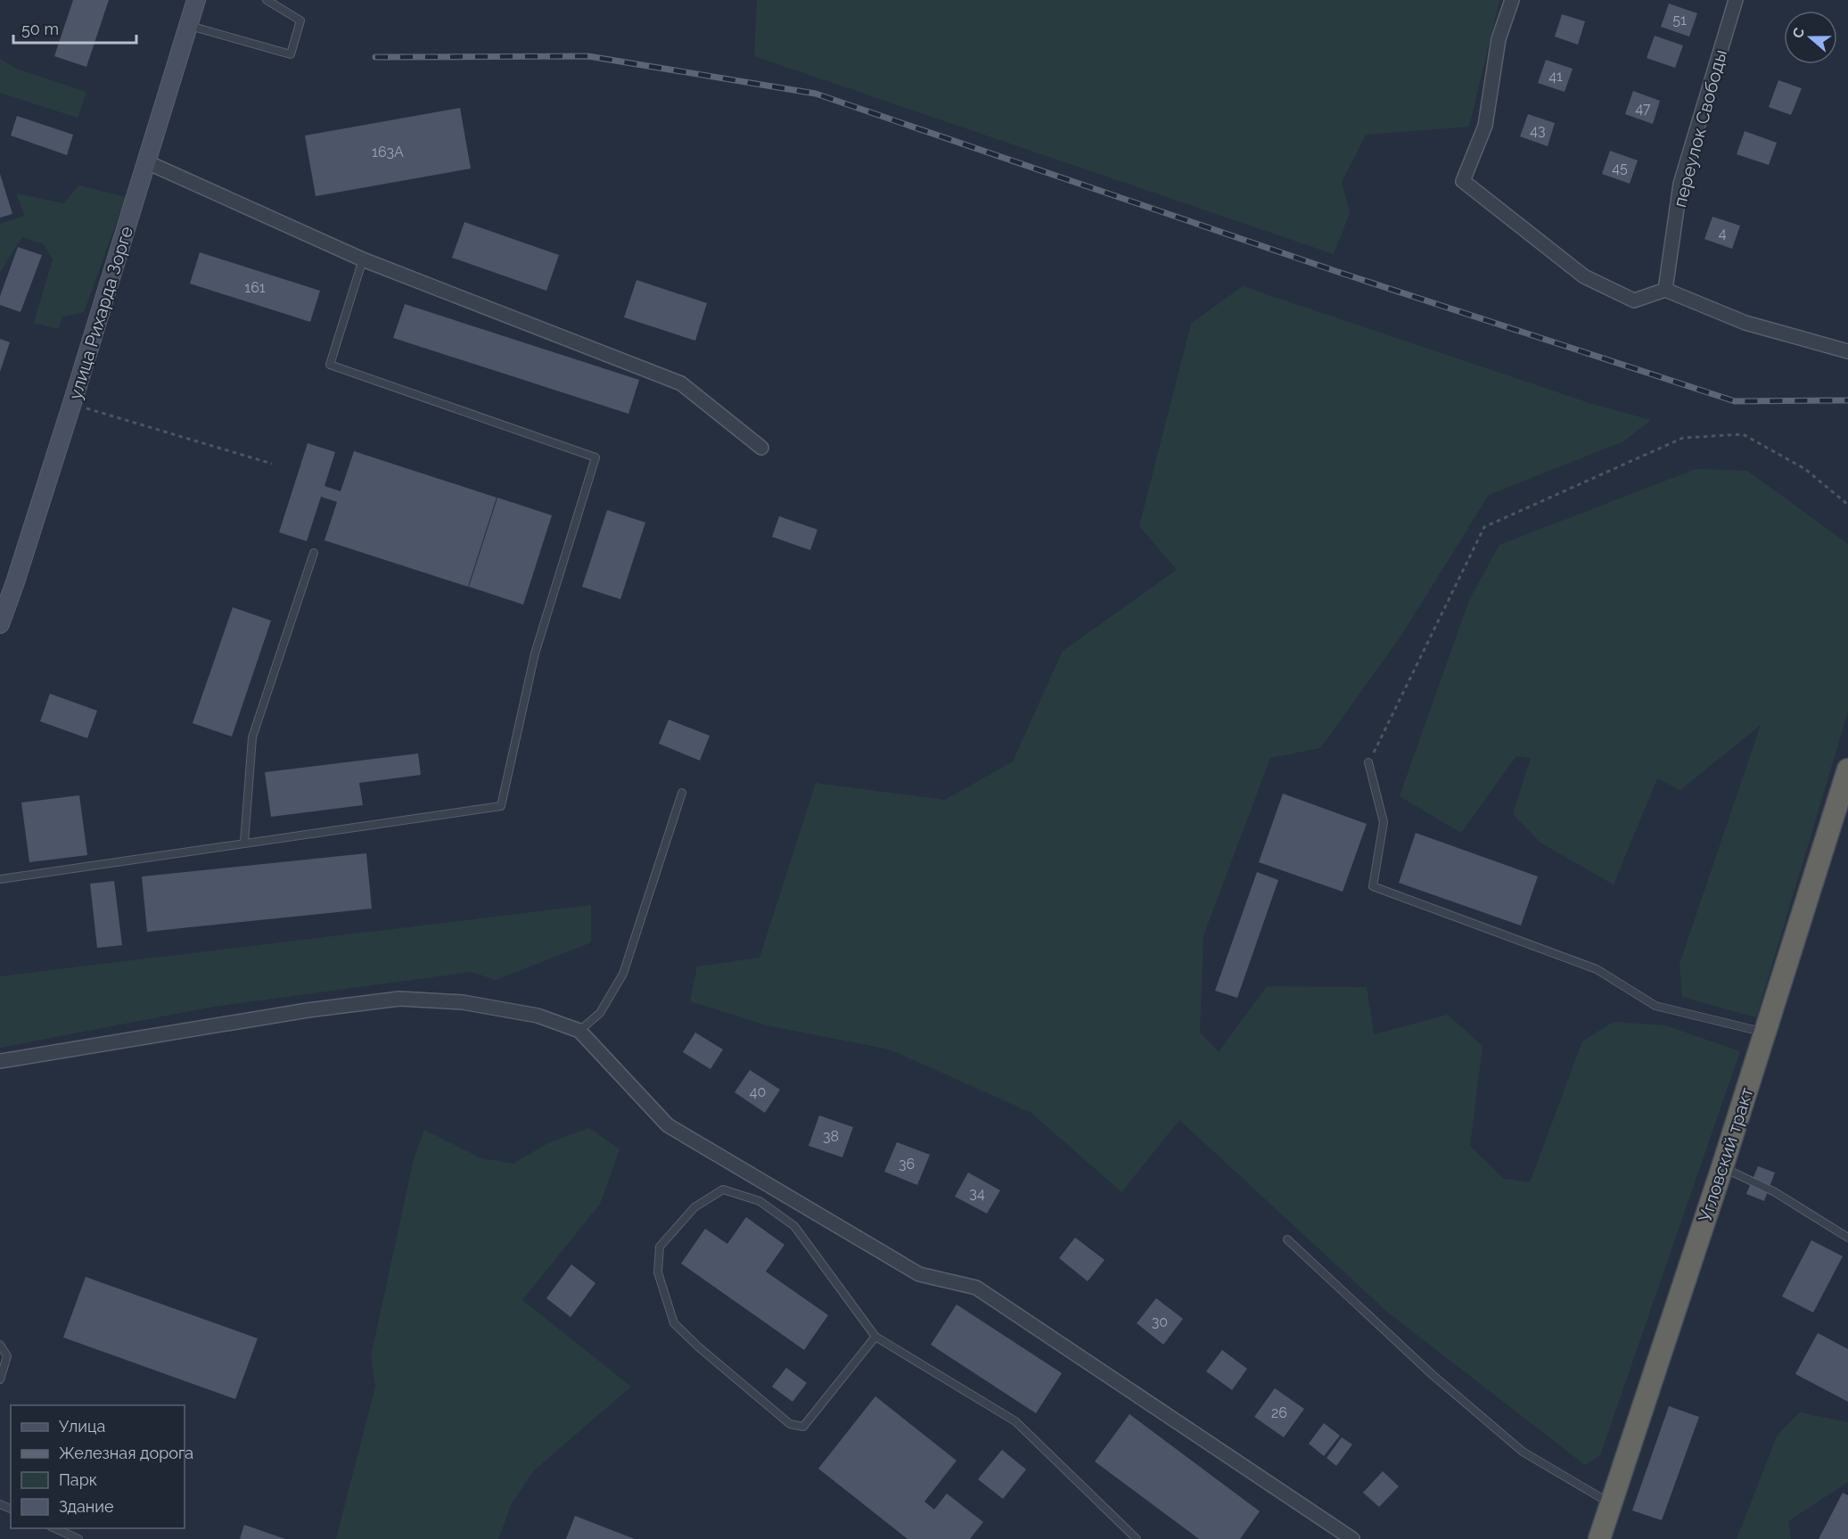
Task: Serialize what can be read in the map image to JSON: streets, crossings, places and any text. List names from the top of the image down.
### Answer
{
  "streets": {
    "highway": ["Угловский тракт"],
    "main road": ["улица Рихарда Зорге"],
    "street": ["переулок Свободы"]
  },
  "house_numbers": [
    "51",
    "41",
    "47",
    "43",
    "163А",
    "45",
    "4",
    "161",
    "40",
    "38",
    "36",
    "34",
    "30",
    "26"
  ],
  "legend": [
    "Улица",
    "Железная дорога",
    "Парк",
    "Здание"
  ],
  "scale_bar": "50 m",
  "north": "left"
}
